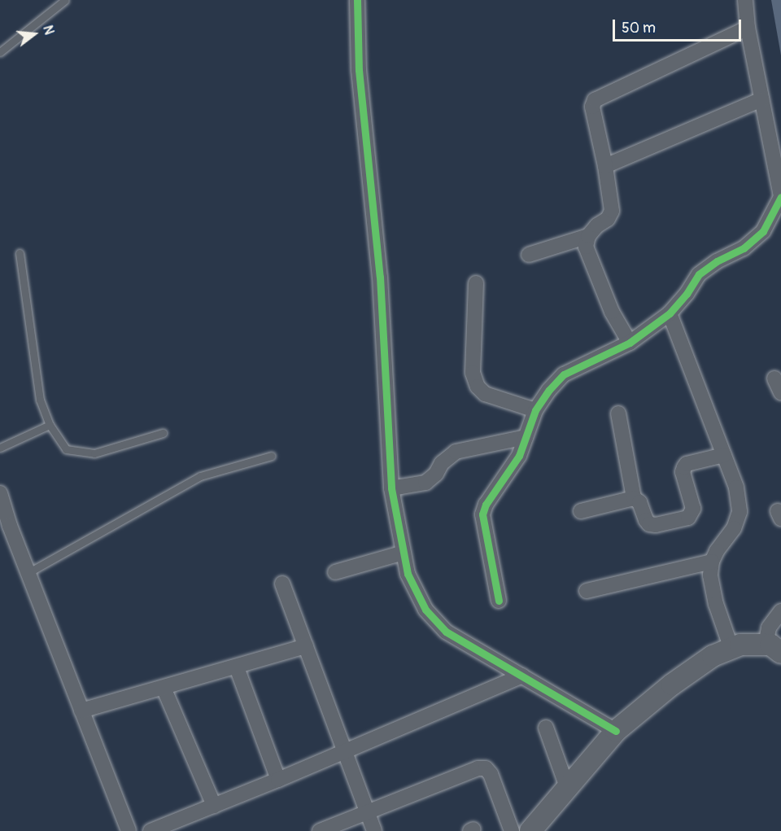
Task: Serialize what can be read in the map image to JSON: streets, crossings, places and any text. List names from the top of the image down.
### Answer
{
  "scale_bar": "50 m",
  "north": "right"
}
